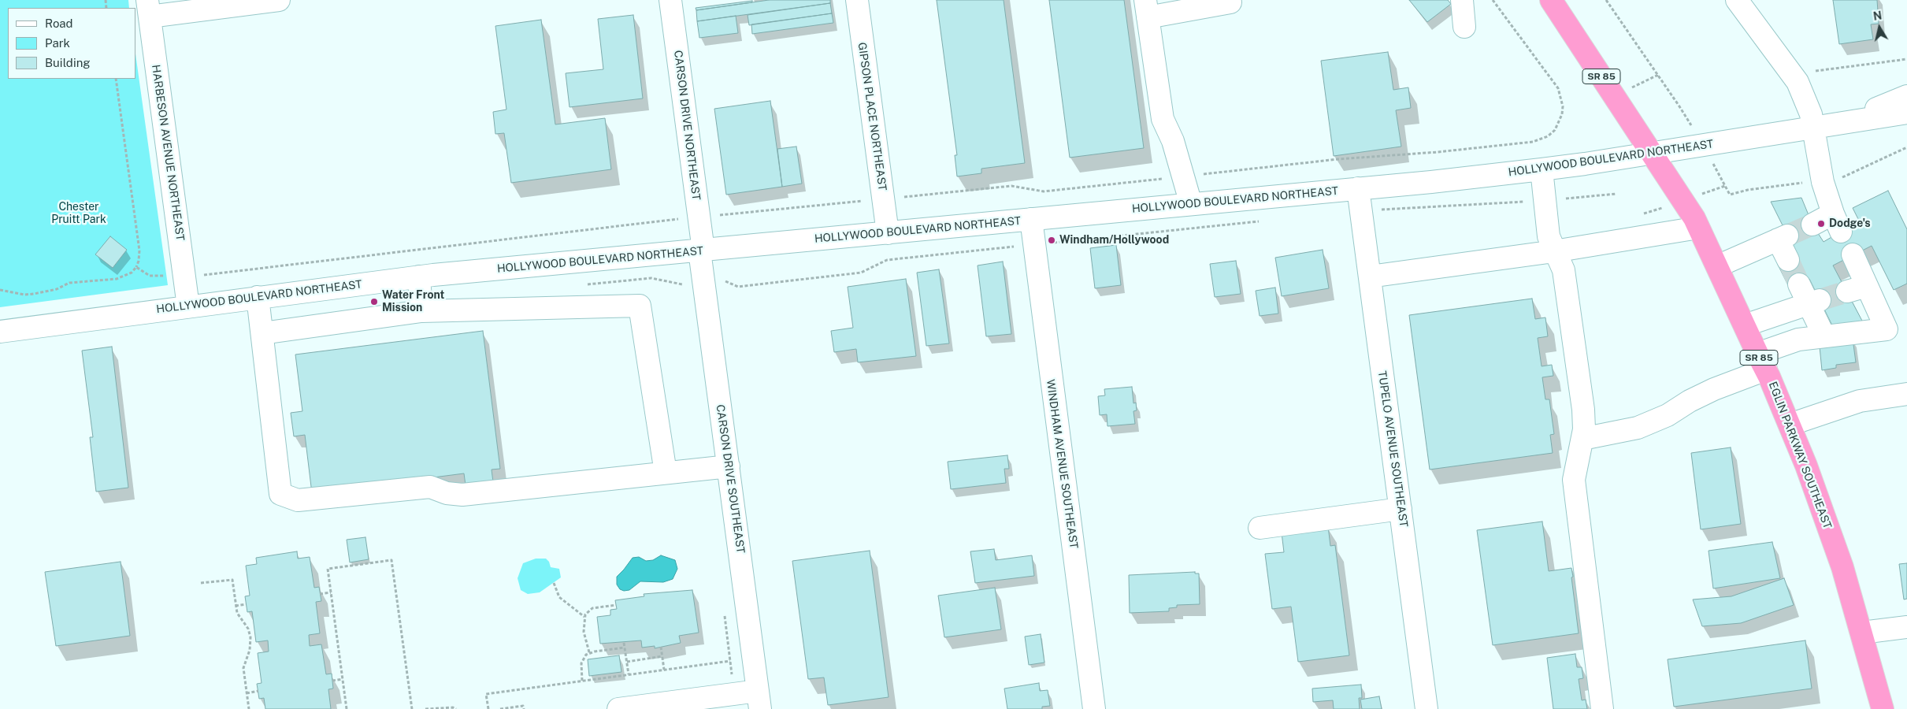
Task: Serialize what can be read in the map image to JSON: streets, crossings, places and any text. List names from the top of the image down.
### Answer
{
  "streets": {
    "highway": ["SR 85", "EGLIN PARKWAY SOUTHEAST"],
    "street": [
      "GIPSON PLACE NORTHEAST",
      "CARSON DRIVE NORTHEAST",
      "HARBESON AVENUE NORTHEAST",
      "HOLLYWOOD BOULEVARD NORTHEAST",
      "TUPELO AVENUE SOUTHEAST",
      "WINDHAM AVENUE SOUTHEAST",
      "CARSON DRIVE SOUTHEAST"
    ]
  },
  "crossings": [
    ["SR 85", "HOLLYWOOD BOULEVARD NORTHEAST"],
    ["SR 85", "EGLIN PARKWAY SOUTHEAST"],
    ["GIPSON PLACE NORTHEAST", "HOLLYWOOD BOULEVARD NORTHEAST"],
    ["CARSON DRIVE NORTHEAST", "HOLLYWOOD BOULEVARD NORTHEAST"],
    ["CARSON DRIVE NORTHEAST", "CARSON DRIVE SOUTHEAST"],
    ["HARBESON AVENUE NORTHEAST", "HOLLYWOOD BOULEVARD NORTHEAST"],
    ["HOLLYWOOD BOULEVARD NORTHEAST", "TUPELO AVENUE SOUTHEAST"],
    ["HOLLYWOOD BOULEVARD NORTHEAST", "EGLIN PARKWAY SOUTHEAST"],
    ["HOLLYWOOD BOULEVARD NORTHEAST", "WINDHAM AVENUE SOUTHEAST"],
    ["HOLLYWOOD BOULEVARD NORTHEAST", "CARSON DRIVE SOUTHEAST"]
  ],
  "parks": ["Chester Pruitt Park"],
  "places": ["Dodge's", "Windham/Hollywood", "Water Front Mission"],
  "legend": ["Road", "Park", "Building"],
  "north": "top"
}
